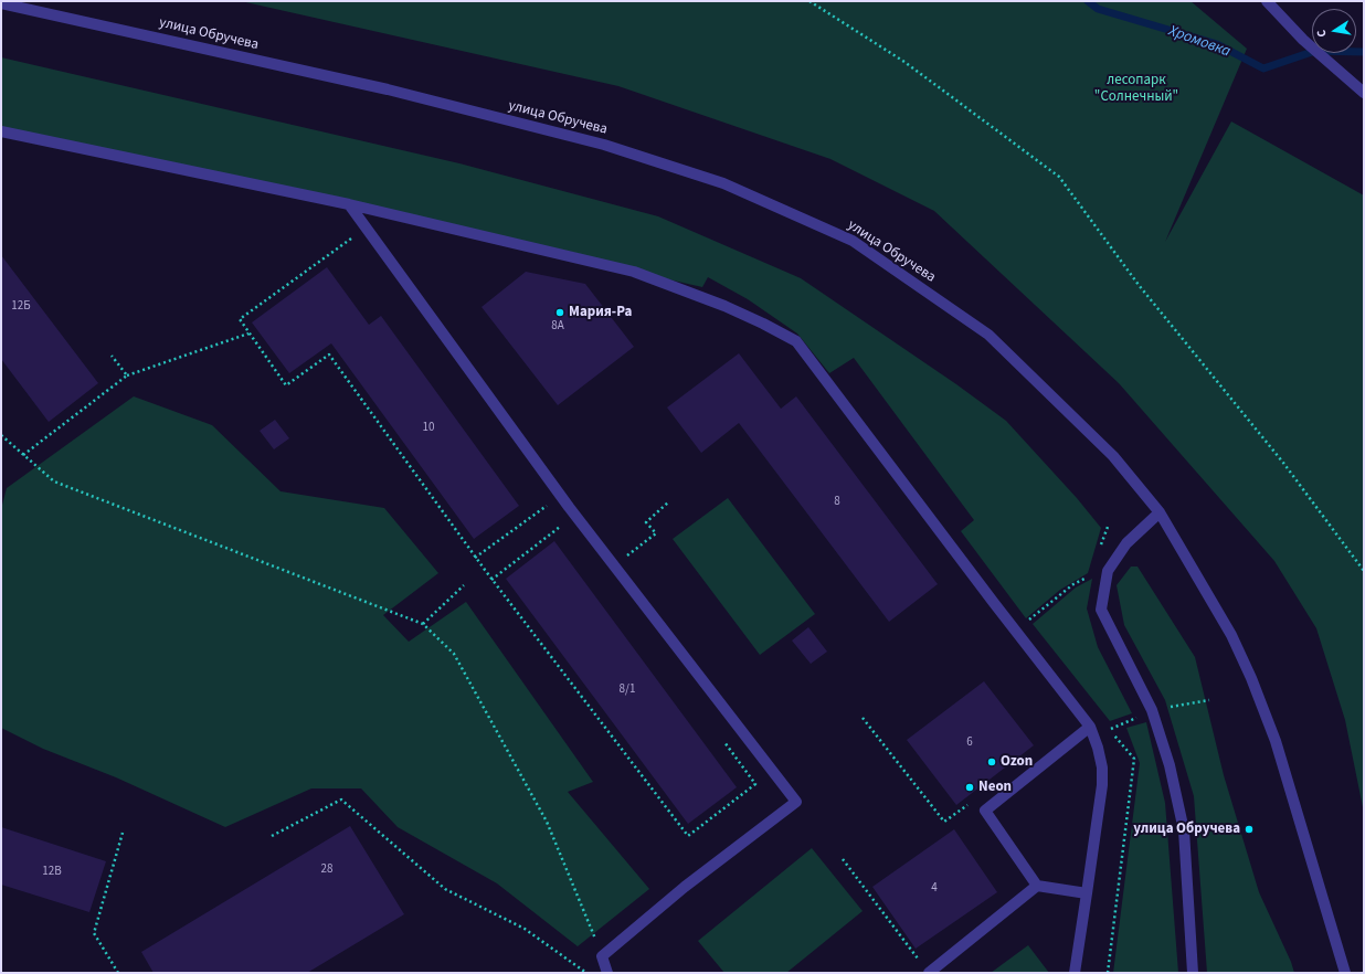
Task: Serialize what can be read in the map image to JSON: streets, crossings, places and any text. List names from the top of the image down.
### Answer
{
  "streets": {
    "street": ["улица Обручева"]
  },
  "water": ["Хромовка"],
  "parks": ["лесопарк \"Солнечный\""],
  "places": [
    "Мария-Ра",
    "Ozon",
    "Neon",
    "улица Обручева"
  ],
  "house_numbers": [
    "12Б",
    "8А",
    "10",
    "8",
    "8/1",
    "6",
    "28",
    "12В",
    "4"
  ],
  "north": "left"
}
